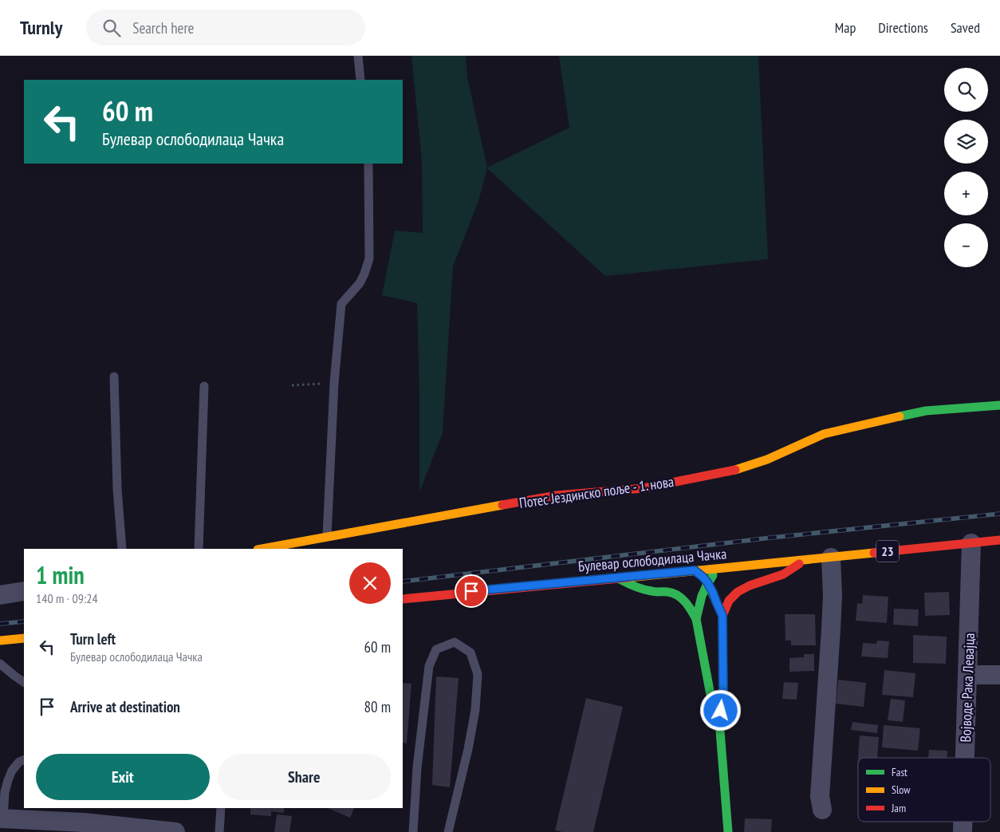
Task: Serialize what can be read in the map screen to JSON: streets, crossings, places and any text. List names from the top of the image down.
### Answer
{
  "streets": {
    "street": [
      "Потес Јездинско поље - 1. нова",
      "23",
      "Булевар ослободилаца Чачка",
      "Војводе Рака Левајца"
    ]
  },
  "crossings": [
    ["Булевар ослободилаца Чачка", "Војводе Рака Левајца"]
  ],
  "legend": ["Fast", "Slow", "Jam"],
  "page": {
    "header": "Turnly",
    "search": "Search here",
    "nav": ["Map", "Directions", "Saved"],
    "map_buttons": ["+", "−"],
    "turn": ["60 m", "Булевар ослободилаца Чачка"],
    "heading": ["1 min", "140 m · 09:24"],
    "list": [
      {
        "name": "Turn left",
        "note": "Булевар ослободилаца Чачка",
        "value": "60 m"
      },
      {
        "name": "Arrive at destination",
        "value": "80 m"
      }
    ],
    "buttons": ["Exit", "Share"]
  }
}
